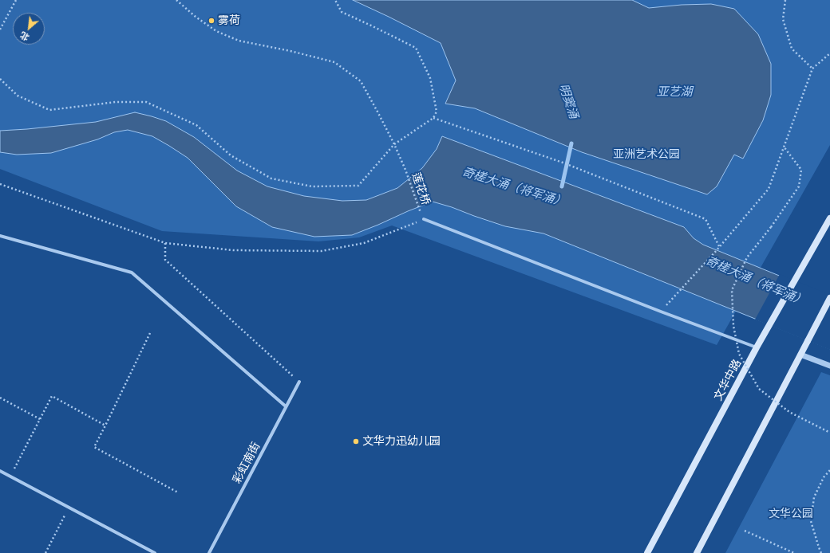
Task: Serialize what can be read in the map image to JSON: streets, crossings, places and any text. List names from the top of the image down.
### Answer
{
  "streets": {
    "main road": ["文华中路"],
    "street": ["彩虹南街"],
    "path": ["莲花桥"]
  },
  "water": ["亚艺湖", "明窦涌", "奇槎大涌（将军涌）"],
  "parks": ["亚洲艺术公园", "文华公园"],
  "places": ["雾荷", "文华力迅幼儿园"],
  "north": "bottom left"
}
